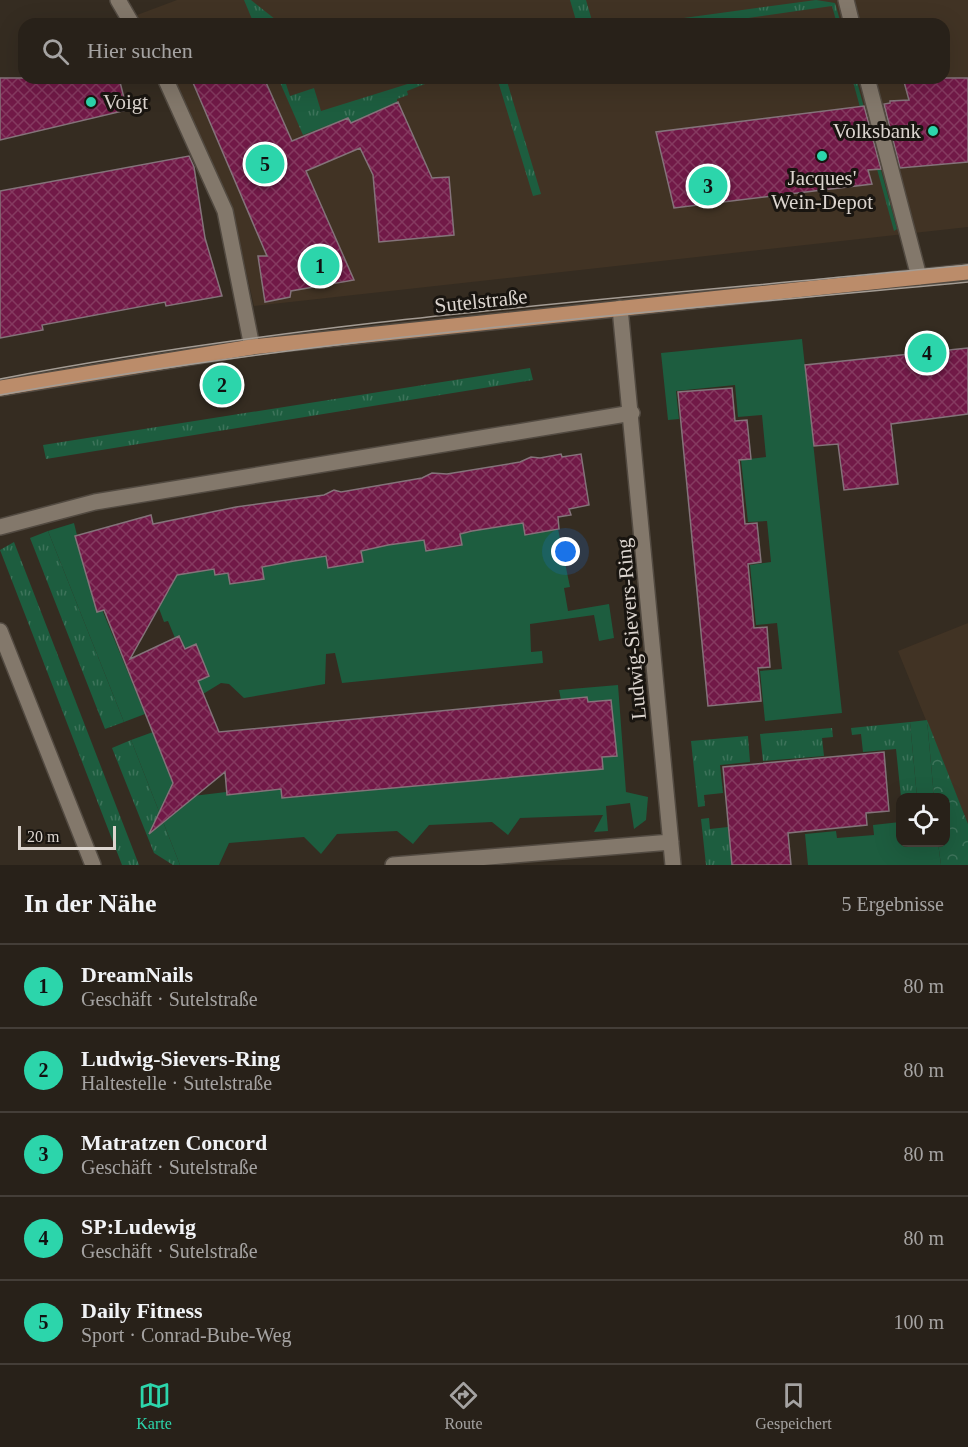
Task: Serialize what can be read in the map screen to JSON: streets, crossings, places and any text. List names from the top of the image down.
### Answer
{
  "streets": {
    "main road": ["Sutelstraße"],
    "street": ["Ludwig-Sievers-Ring"]
  },
  "crossings": [
    ["Sutelstraße", "Ludwig-Sievers-Ring"]
  ],
  "places": ["Voigt", "Volksbank", "Jacques' Wein-Depot"],
  "scale_bar": "20 m",
  "page": {
    "search": "Hier suchen",
    "pins": [
      "5",
      "3",
      "1",
      "4",
      "2"
    ],
    "scale": "20 m",
    "heading": ["In der Nähe", "5 Ergebnisse"],
    "list": [
      {
        "mark": "1",
        "name": "DreamNails",
        "note": "Geschäft · Sutelstraße",
        "value": "80 m"
      },
      {
        "mark": "2",
        "name": "Ludwig-Sievers-Ring",
        "note": "Haltestelle · Sutelstraße",
        "value": "80 m"
      },
      {
        "mark": "3",
        "name": "Matratzen Concord",
        "note": "Geschäft · Sutelstraße",
        "value": "80 m"
      },
      {
        "mark": "4",
        "name": "SP:Ludewig",
        "note": "Geschäft · Sutelstraße",
        "value": "80 m"
      },
      {
        "mark": "5",
        "name": "Daily Fitness",
        "note": "Sport · Conrad-Bube-Weg",
        "value": "100 m"
      }
    ],
    "nav": ["Karte", "Route", "Gespeichert"]
  }
}
